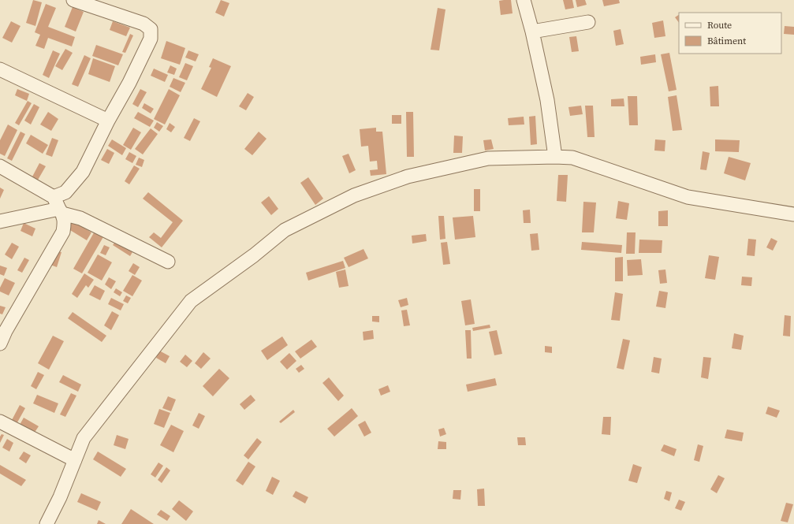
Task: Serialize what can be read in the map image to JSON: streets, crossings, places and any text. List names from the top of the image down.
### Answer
{
  "legend": ["Route", "Bâtiment"]
}
